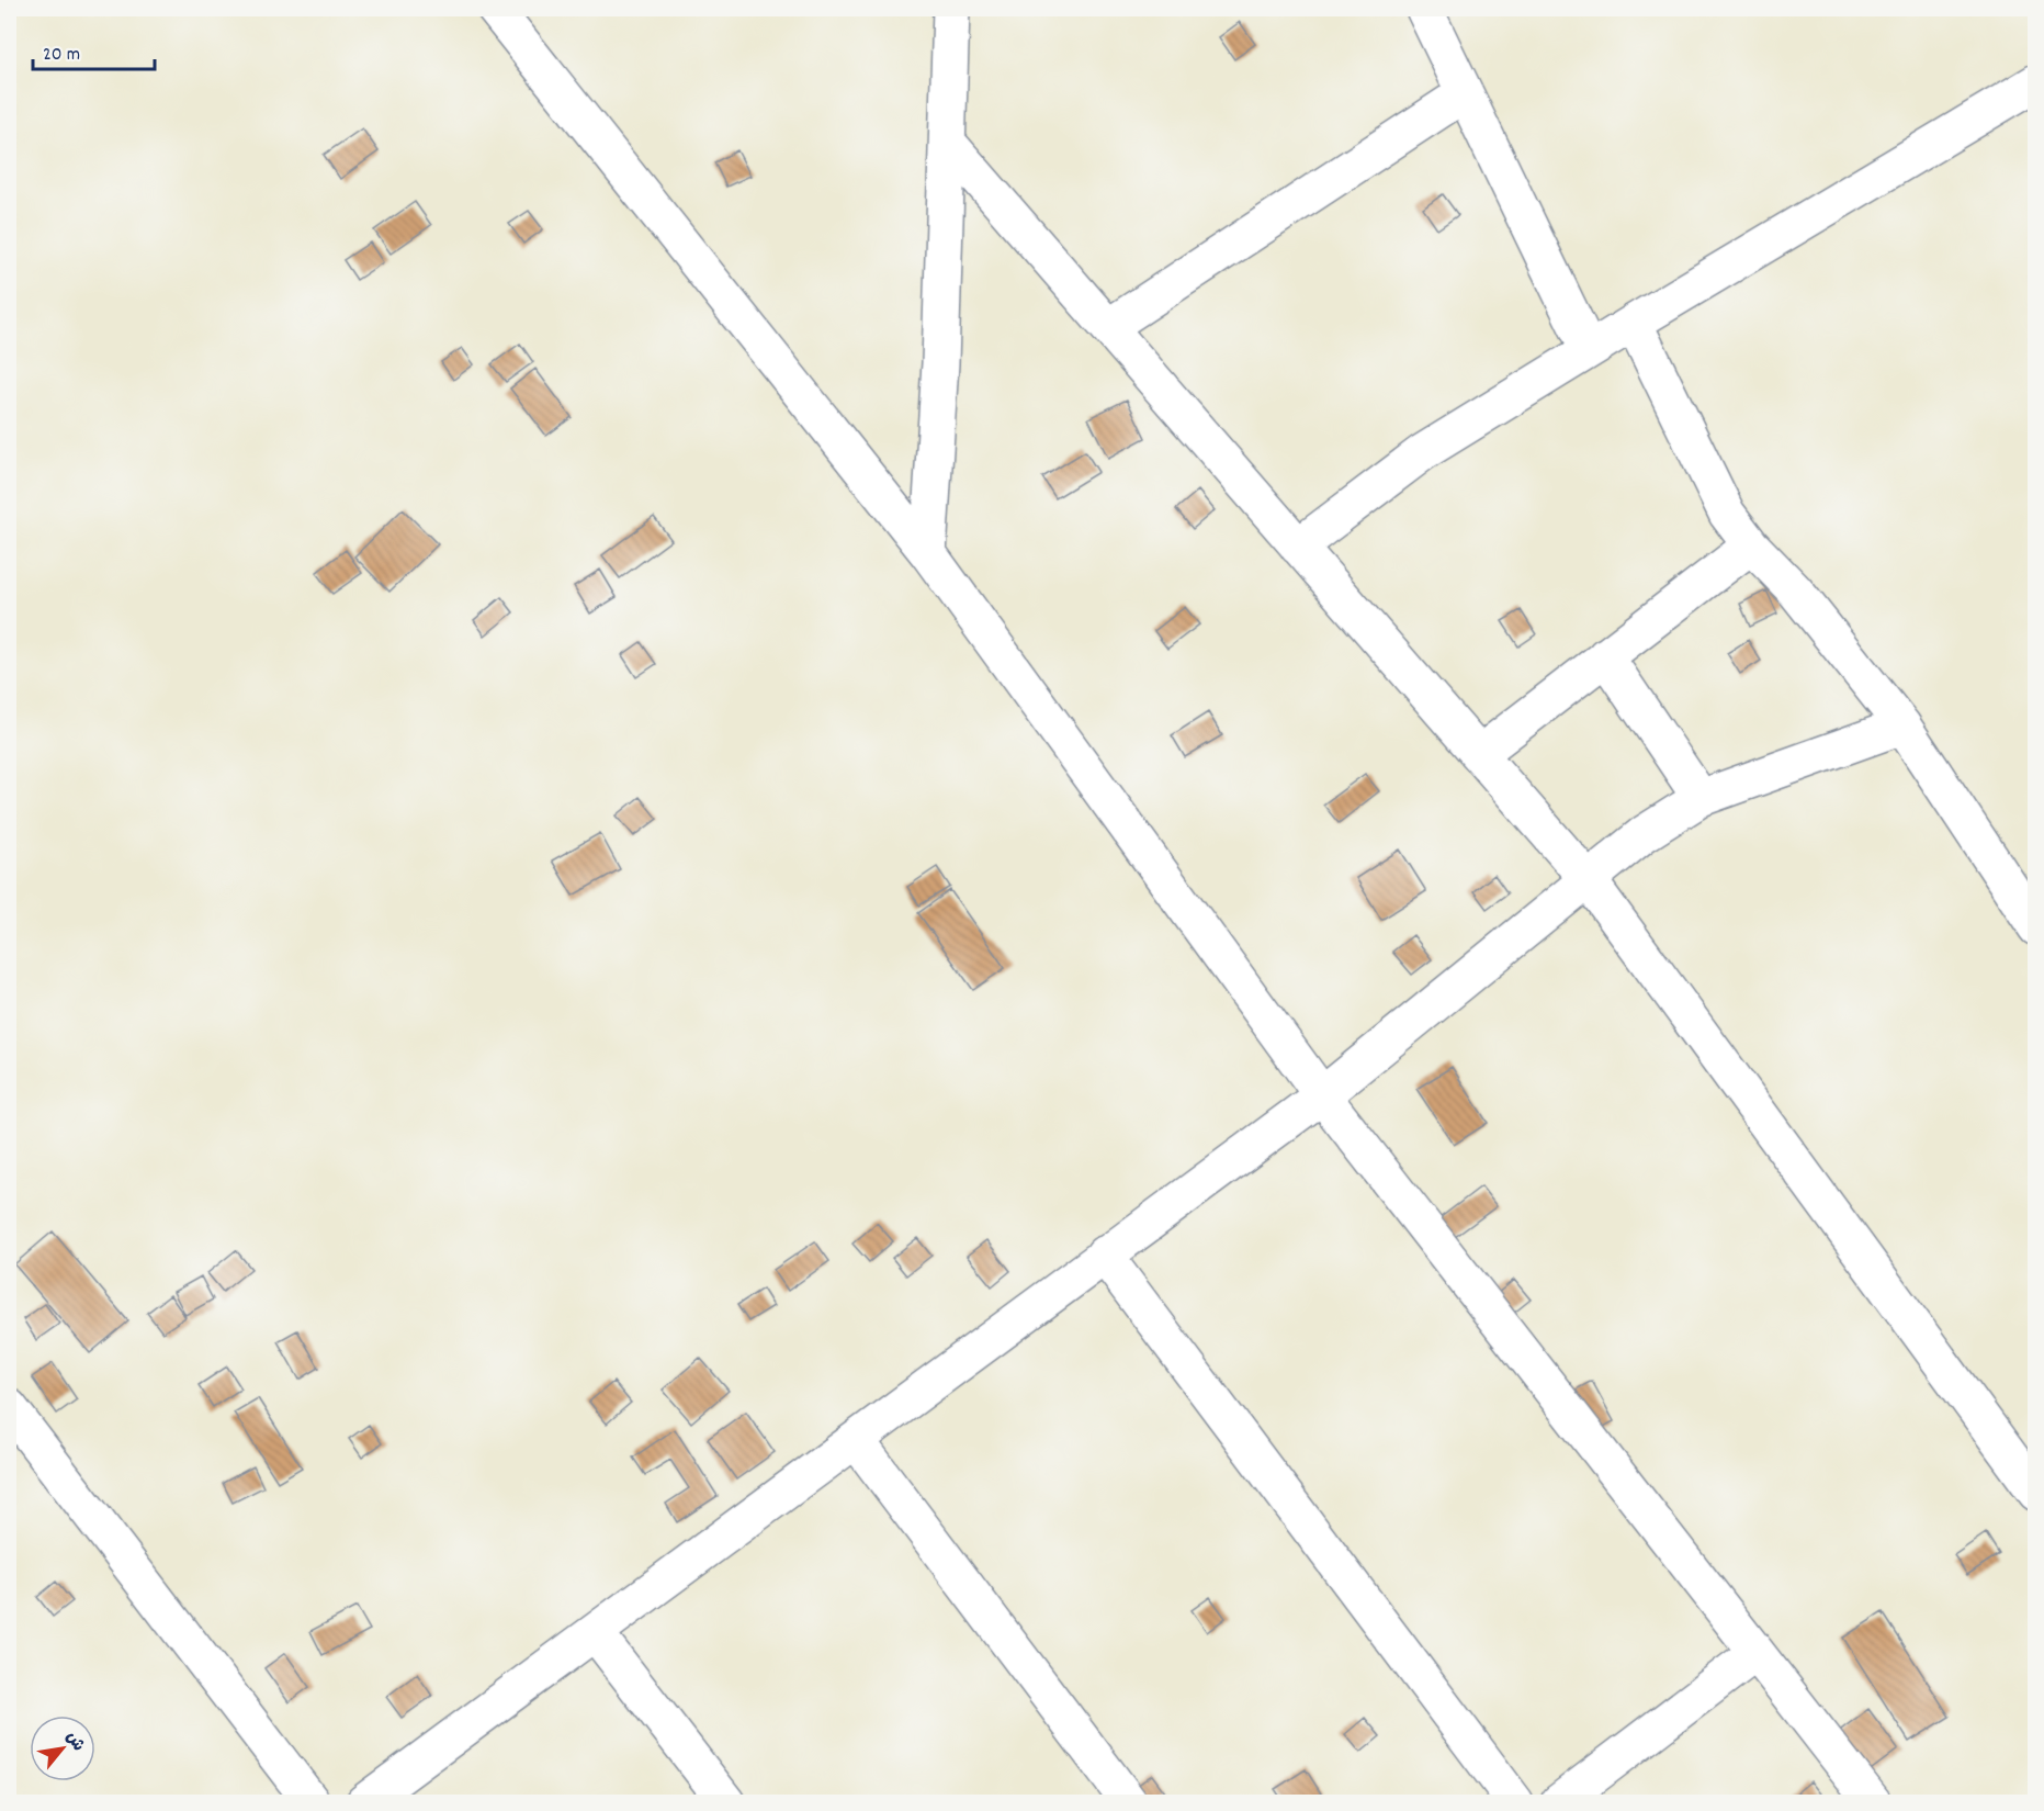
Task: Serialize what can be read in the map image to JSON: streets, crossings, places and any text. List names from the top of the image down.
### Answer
{
  "scale_bar": "20 m",
  "north": "top right"
}
